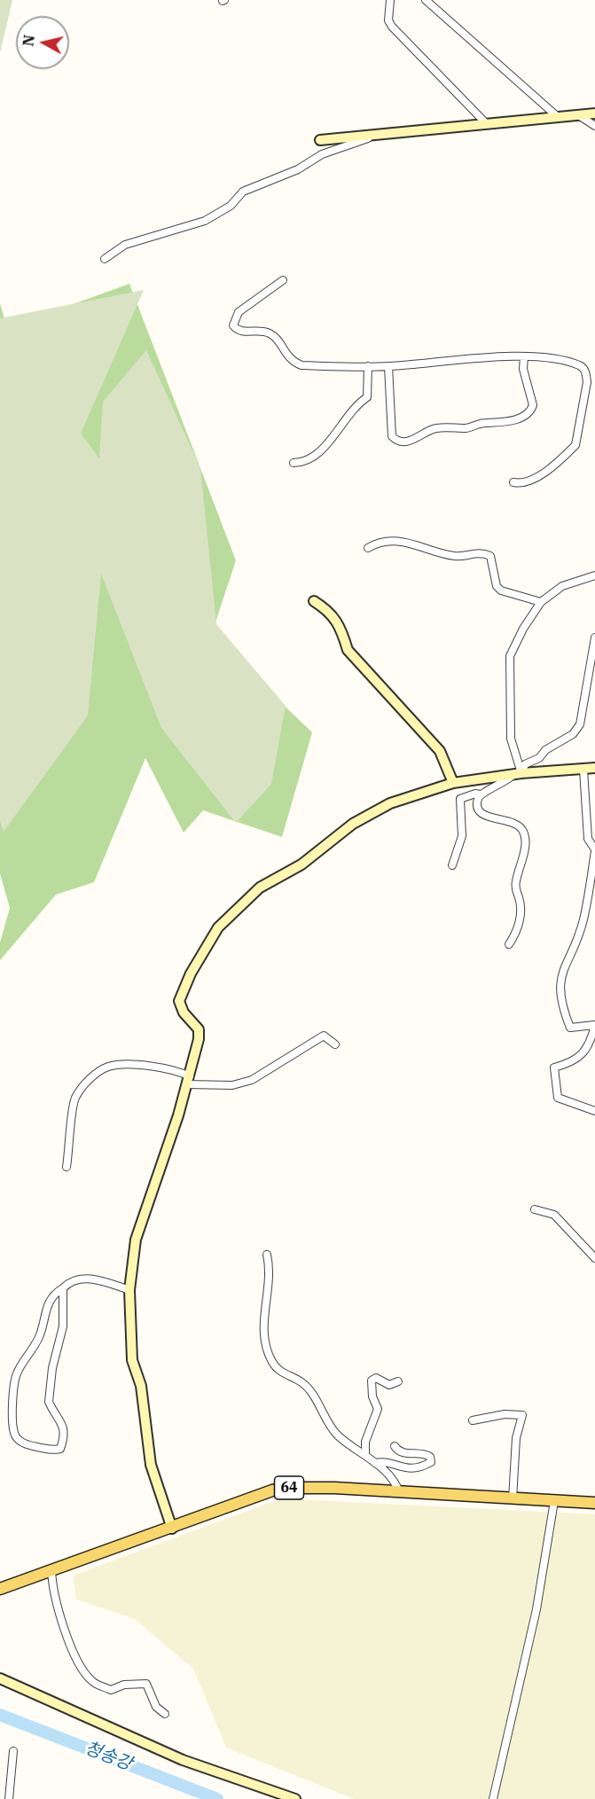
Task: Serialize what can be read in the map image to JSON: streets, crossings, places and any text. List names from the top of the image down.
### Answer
{
  "streets": {
    "main road": ["64"]
  },
  "water": ["청송강"],
  "north": "left"
}
